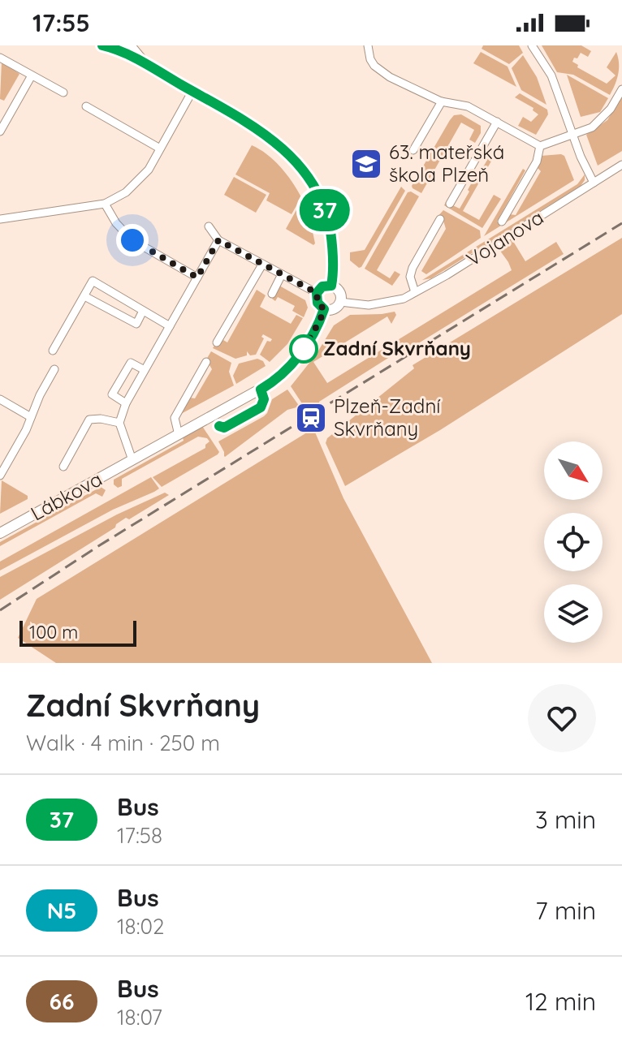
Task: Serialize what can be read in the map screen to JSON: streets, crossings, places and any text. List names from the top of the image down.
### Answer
{
  "streets": {
    "street": ["Vojanova", "Lábkova"]
  },
  "crossings": [
    ["Vojanova", "Lábkova"]
  ],
  "places": {
    "school or university": ["63. mateřská škola Plzeň"],
    "other": ["Zadní Skvrňany"],
    "station": ["Plzeň-Zadní Skvrňany"]
  },
  "lines": ["bus line 37"],
  "scale_bar": "100 m",
  "north": "bottom right",
  "page": {
    "status": "17:55",
    "on_map": "37",
    "scale": "100 m",
    "heading": ["Zadní Skvrňany", "Walk · 4 min · 250 m"],
    "list": [
      {
        "mark": "37",
        "name": "Bus",
        "note": "17:58",
        "value": "3 min"
      },
      {
        "mark": "N5",
        "name": "Bus",
        "note": "18:02",
        "value": "7 min"
      },
      {
        "mark": "66",
        "name": "Bus",
        "note": "18:07",
        "value": "12 min"
      }
    ]
  }
}
